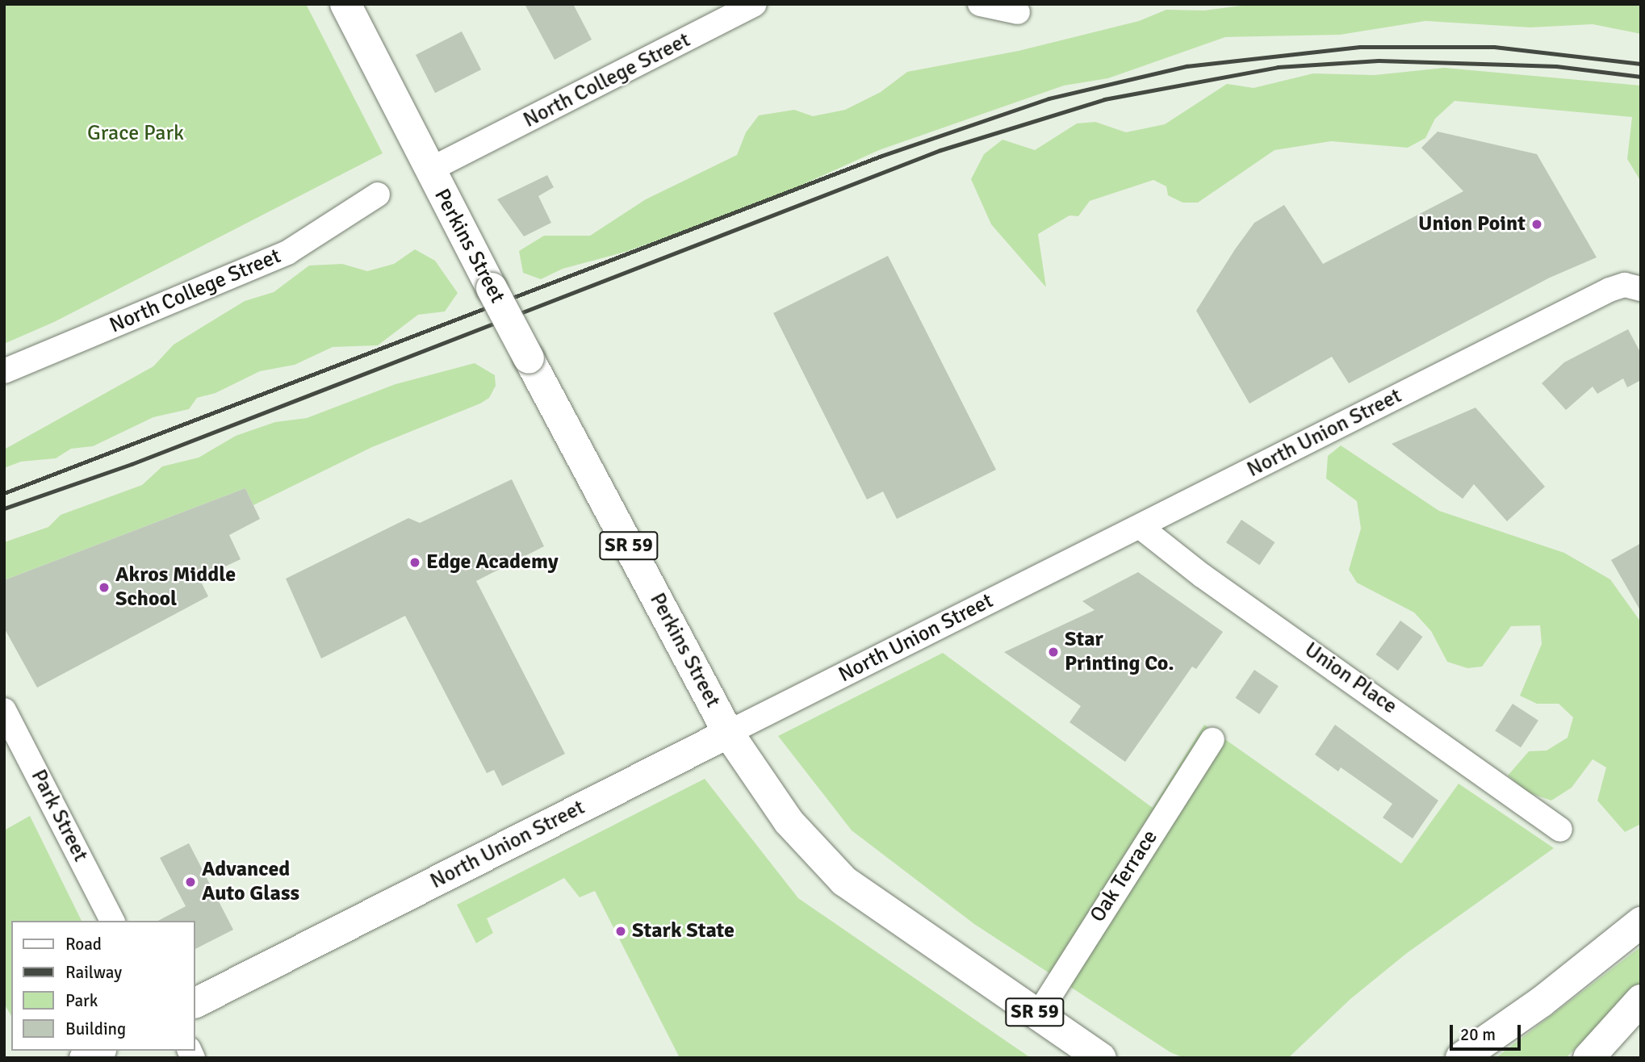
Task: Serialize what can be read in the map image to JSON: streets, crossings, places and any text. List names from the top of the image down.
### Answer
{
  "streets": {
    "main road": ["Perkins Street", "SR 59"],
    "street": [
      "North College Street",
      "North Union Street",
      "Union Place",
      "Park Street",
      "Oak Terrace"
    ]
  },
  "crossings": [
    ["North College Street", "Perkins Street"],
    ["Perkins Street", "North Union Street"],
    ["Perkins Street", "Oak Terrace"],
    ["North Union Street", "Union Place"]
  ],
  "parks": ["Grace Park"],
  "places": [
    "Union Point",
    "Edge Academy",
    "Akros Middle School",
    "Star Printing Co.",
    "Advanced Auto Glass",
    "Stark State"
  ],
  "legend": [
    "Road",
    "Railway",
    "Park",
    "Building"
  ],
  "scale_bar": "20 m"
}
